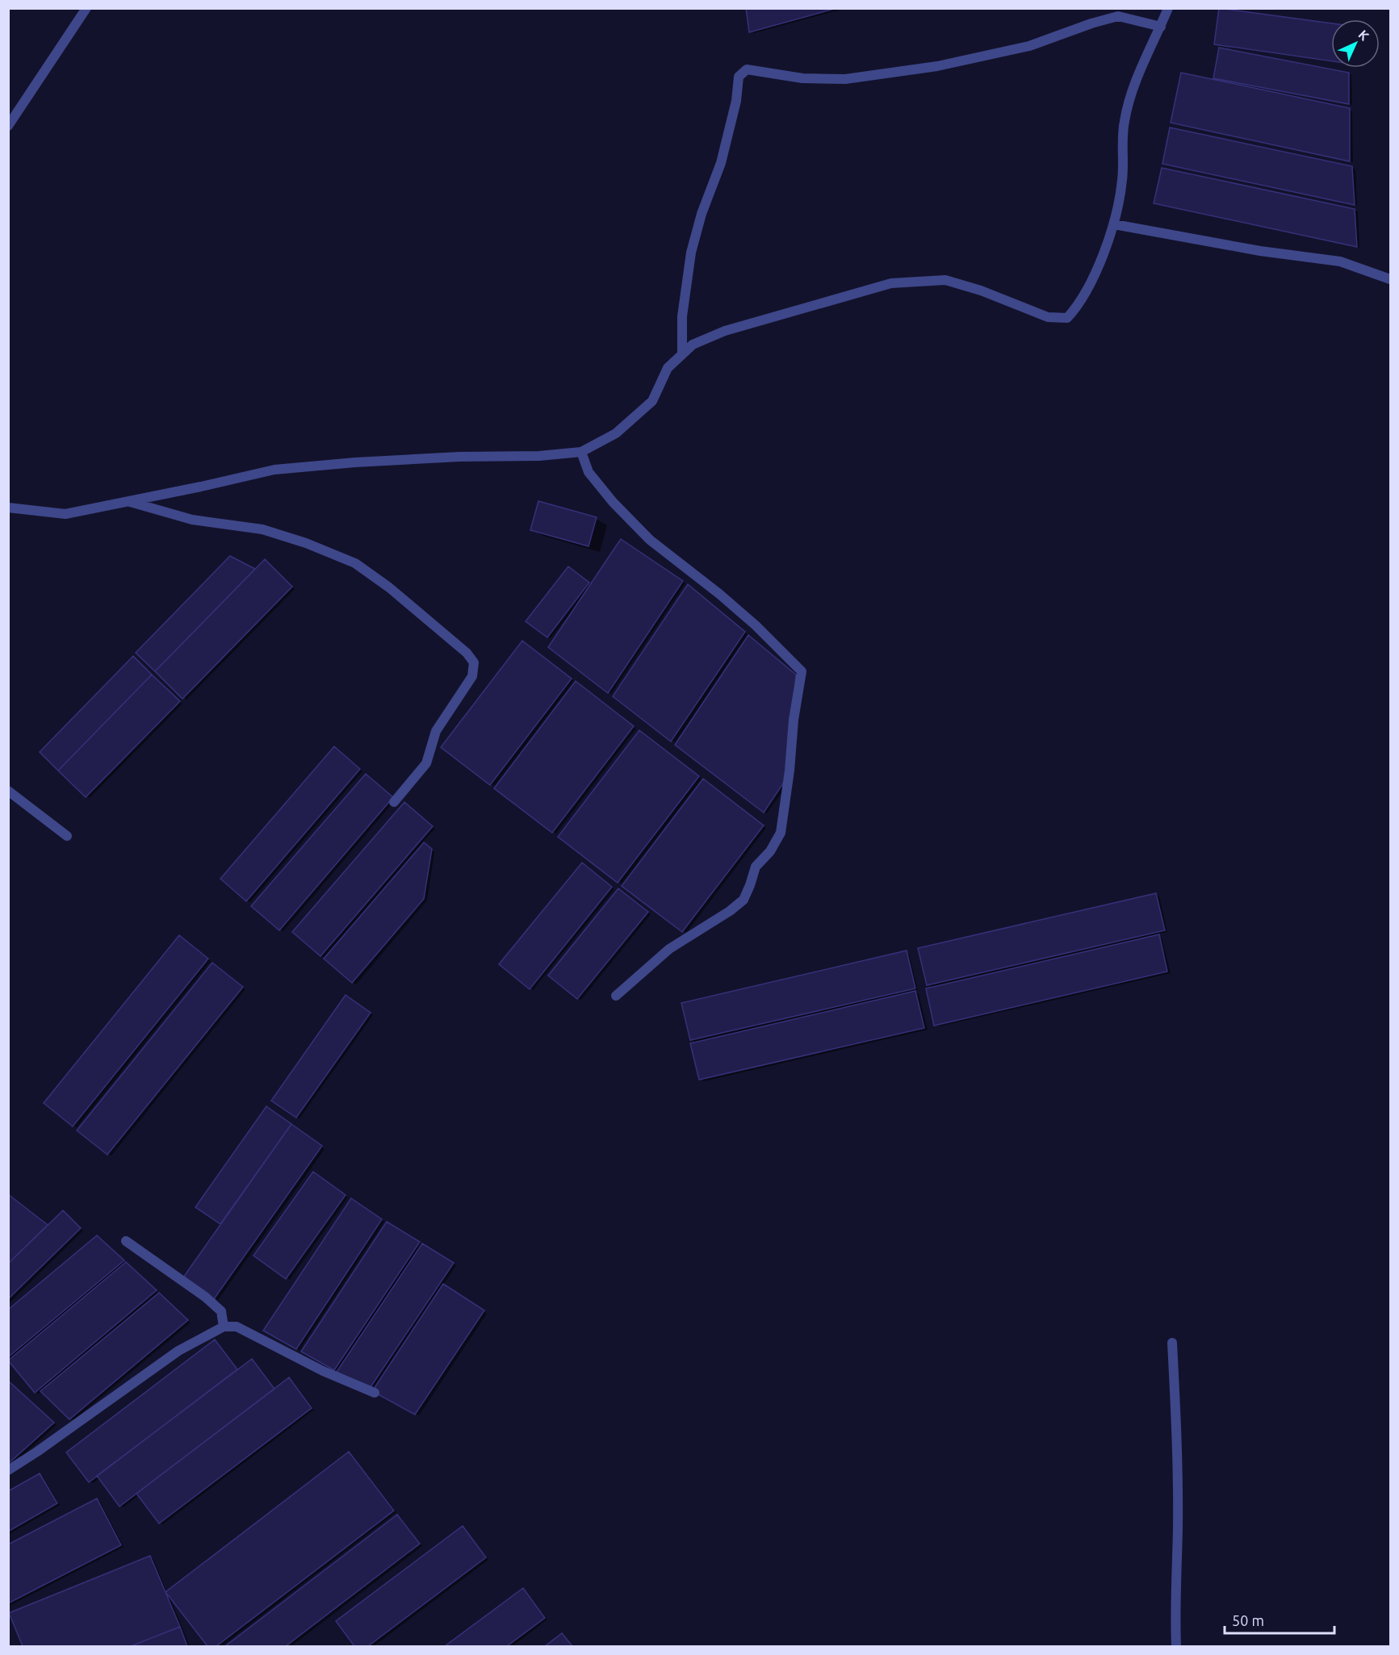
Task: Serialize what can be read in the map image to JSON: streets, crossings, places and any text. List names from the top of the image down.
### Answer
{
  "scale_bar": "50 m",
  "north": "top right"
}
